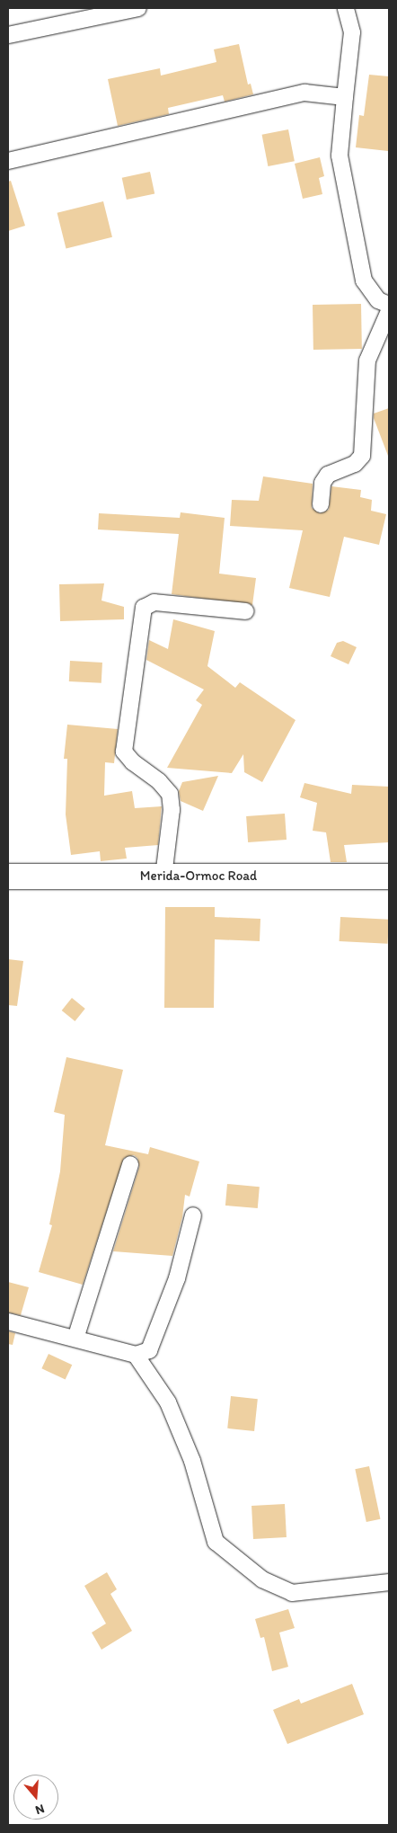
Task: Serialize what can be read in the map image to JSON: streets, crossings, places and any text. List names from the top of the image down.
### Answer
{
  "streets": {
    "highway": ["Merida-Ormoc Road"]
  },
  "north": "bottom"
}
